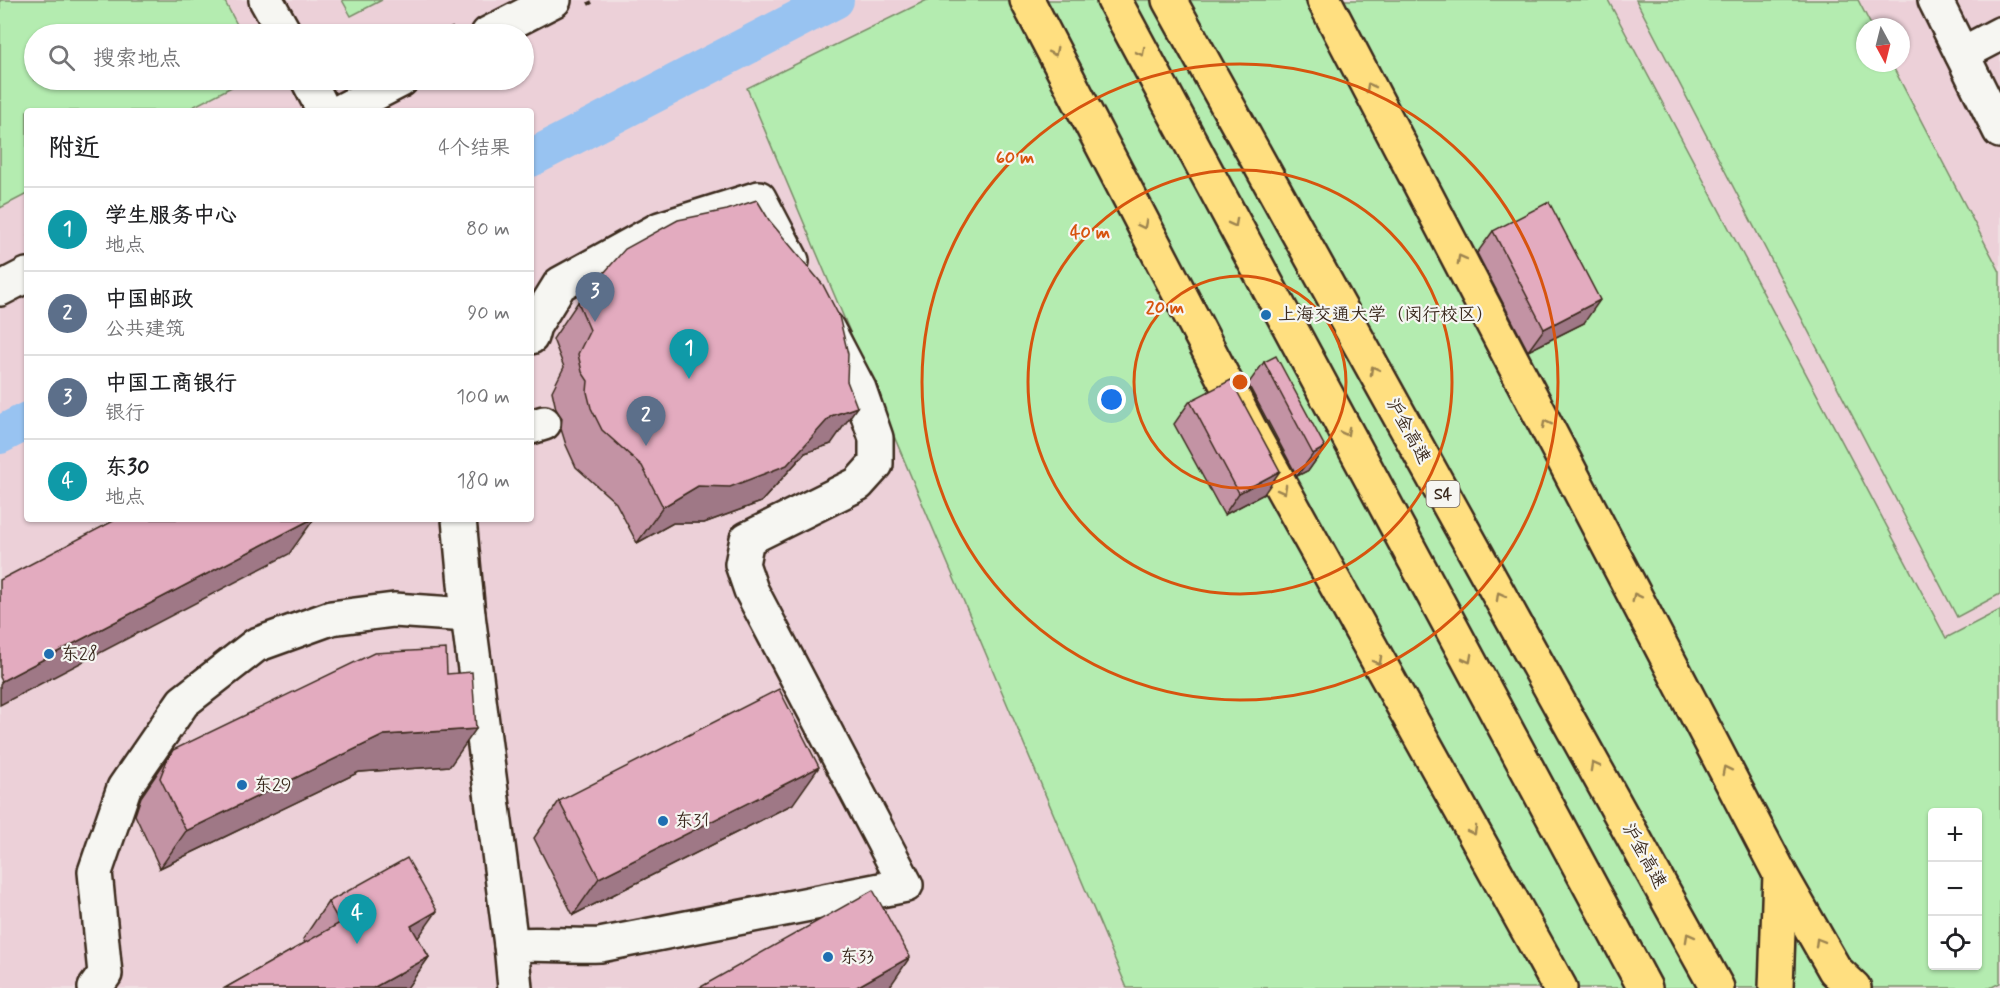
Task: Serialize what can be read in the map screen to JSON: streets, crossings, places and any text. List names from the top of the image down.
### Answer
{
  "streets": {
    "highway": ["沪金高速", "S4"]
  },
  "places": [
    "上海交通大学（闵行校区）",
    "东28",
    "东29",
    "东31",
    "东33"
  ],
  "north": "bottom",
  "page": {
    "search": "搜索地点",
    "heading": ["附近", "4个结果"],
    "list": [
      {
        "mark": "1",
        "name": "学生服务中心",
        "note": "地点",
        "value": "80 m"
      },
      {
        "mark": "2",
        "name": "中国邮政",
        "note": "公共建筑",
        "value": "90 m"
      },
      {
        "mark": "3",
        "name": "中国工商银行",
        "note": "银行",
        "value": "100 m"
      },
      {
        "mark": "4",
        "name": "东30",
        "note": "地点",
        "value": "180 m"
      }
    ],
    "pins": [
      "3",
      "1",
      "2",
      "4"
    ],
    "map_buttons": ["+", "−"]
  },
  "rings": ["60 m", "40 m", "20 m"]
}
